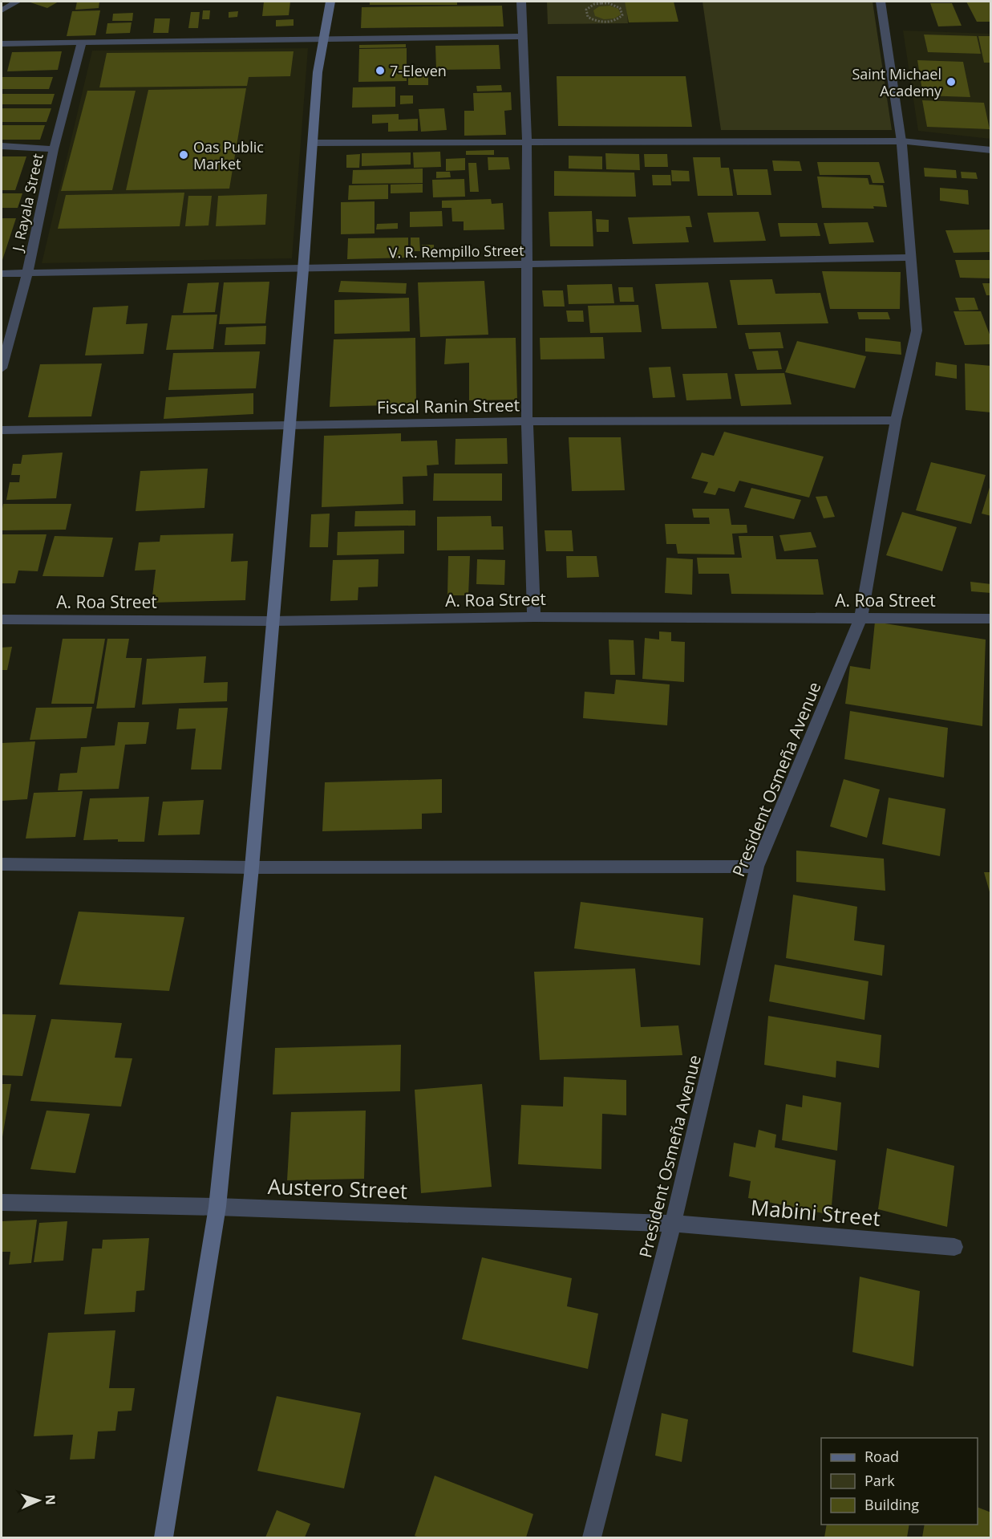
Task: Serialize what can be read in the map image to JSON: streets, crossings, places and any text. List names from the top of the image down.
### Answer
{
  "streets": {
    "street": [
      "J. Rayala Street",
      "V. R. Rempillo Street",
      "Fiscal Ranin Street",
      "A. Roa Street",
      "President Osmeña Avenue",
      "Austero Street",
      "Mabini Street"
    ]
  },
  "crossings": [
    ["J. Rayala Street", "V. R. Rempillo Street"],
    ["V. R. Rempillo Street", "President Osmeña Avenue"],
    ["Fiscal Ranin Street", "President Osmeña Avenue"],
    ["A. Roa Street", "President Osmeña Avenue"],
    ["President Osmeña Avenue", "Austero Street"],
    ["President Osmeña Avenue", "Mabini Street"],
    ["Austero Street", "Mabini Street"]
  ],
  "places": ["7-Eleven", "Saint Michael Academy", "Oas Public Market"],
  "legend": ["Road", "Park", "Building"],
  "north": "right"
}
